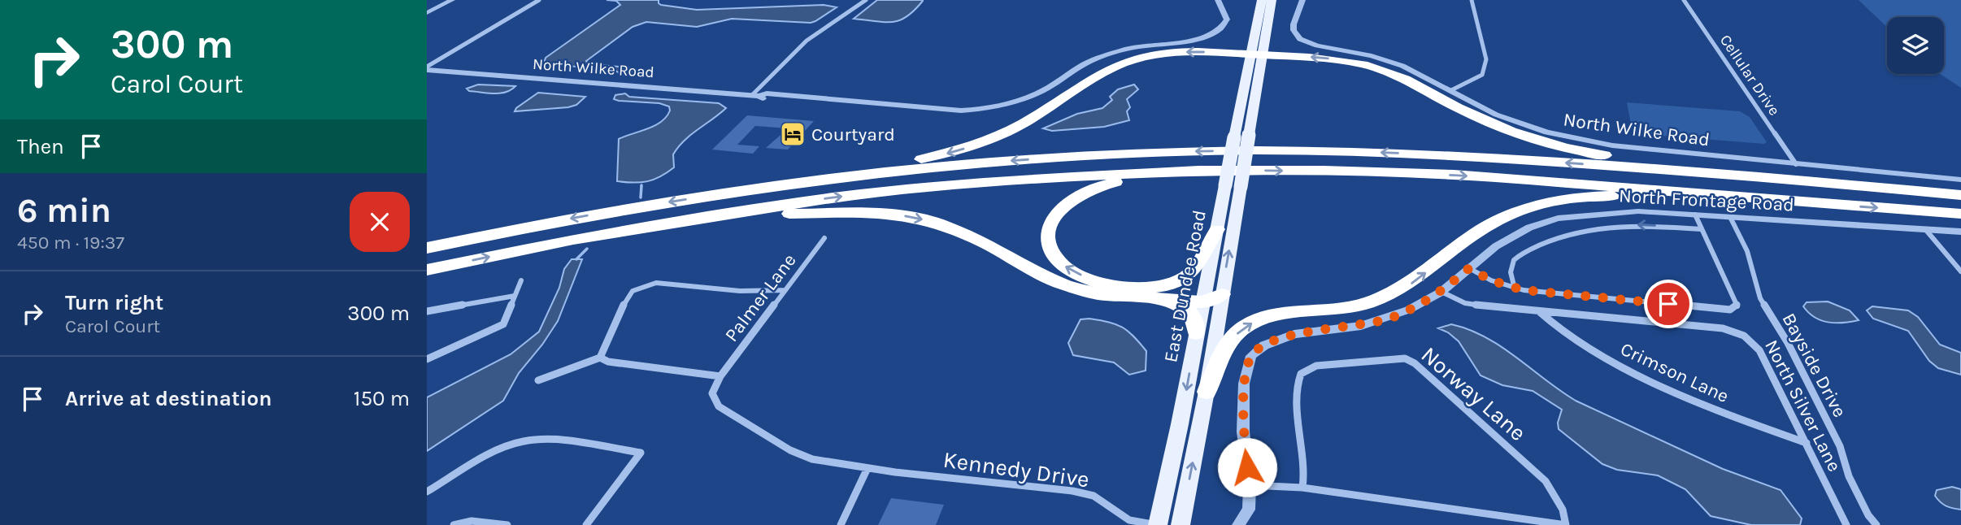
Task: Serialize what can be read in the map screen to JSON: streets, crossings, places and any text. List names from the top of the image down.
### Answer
{
  "streets": {
    "main road": ["East Dundee Road"],
    "street": [
      "North Wilke Road",
      "Cellular Drive",
      "North Frontage Road",
      "Palmer Lane",
      "Bayside Drive",
      "Crimson Lane",
      "Norway Lane",
      "North Silver Lane",
      "Kennedy Drive"
    ]
  },
  "crossings": [
    ["North Wilke Road", "Cellular Drive"],
    ["North Frontage Road", "Bayside Drive"],
    ["North Frontage Road", "North Silver Lane"],
    ["East Dundee Road", "Kennedy Drive"],
    ["Palmer Lane", "Kennedy Drive"],
    ["Crimson Lane", "North Silver Lane"]
  ],
  "places": {
    "hotel": ["Courtyard"]
  },
  "page": {
    "turn": ["300 m", "Carol Court"],
    "then": "Then",
    "heading": ["6 min", "450 m · 19:37"],
    "list": [
      {
        "name": "Turn right",
        "note": "Carol Court",
        "value": "300 m"
      },
      {
        "name": "Arrive at destination",
        "value": "150 m"
      }
    ]
  }
}
